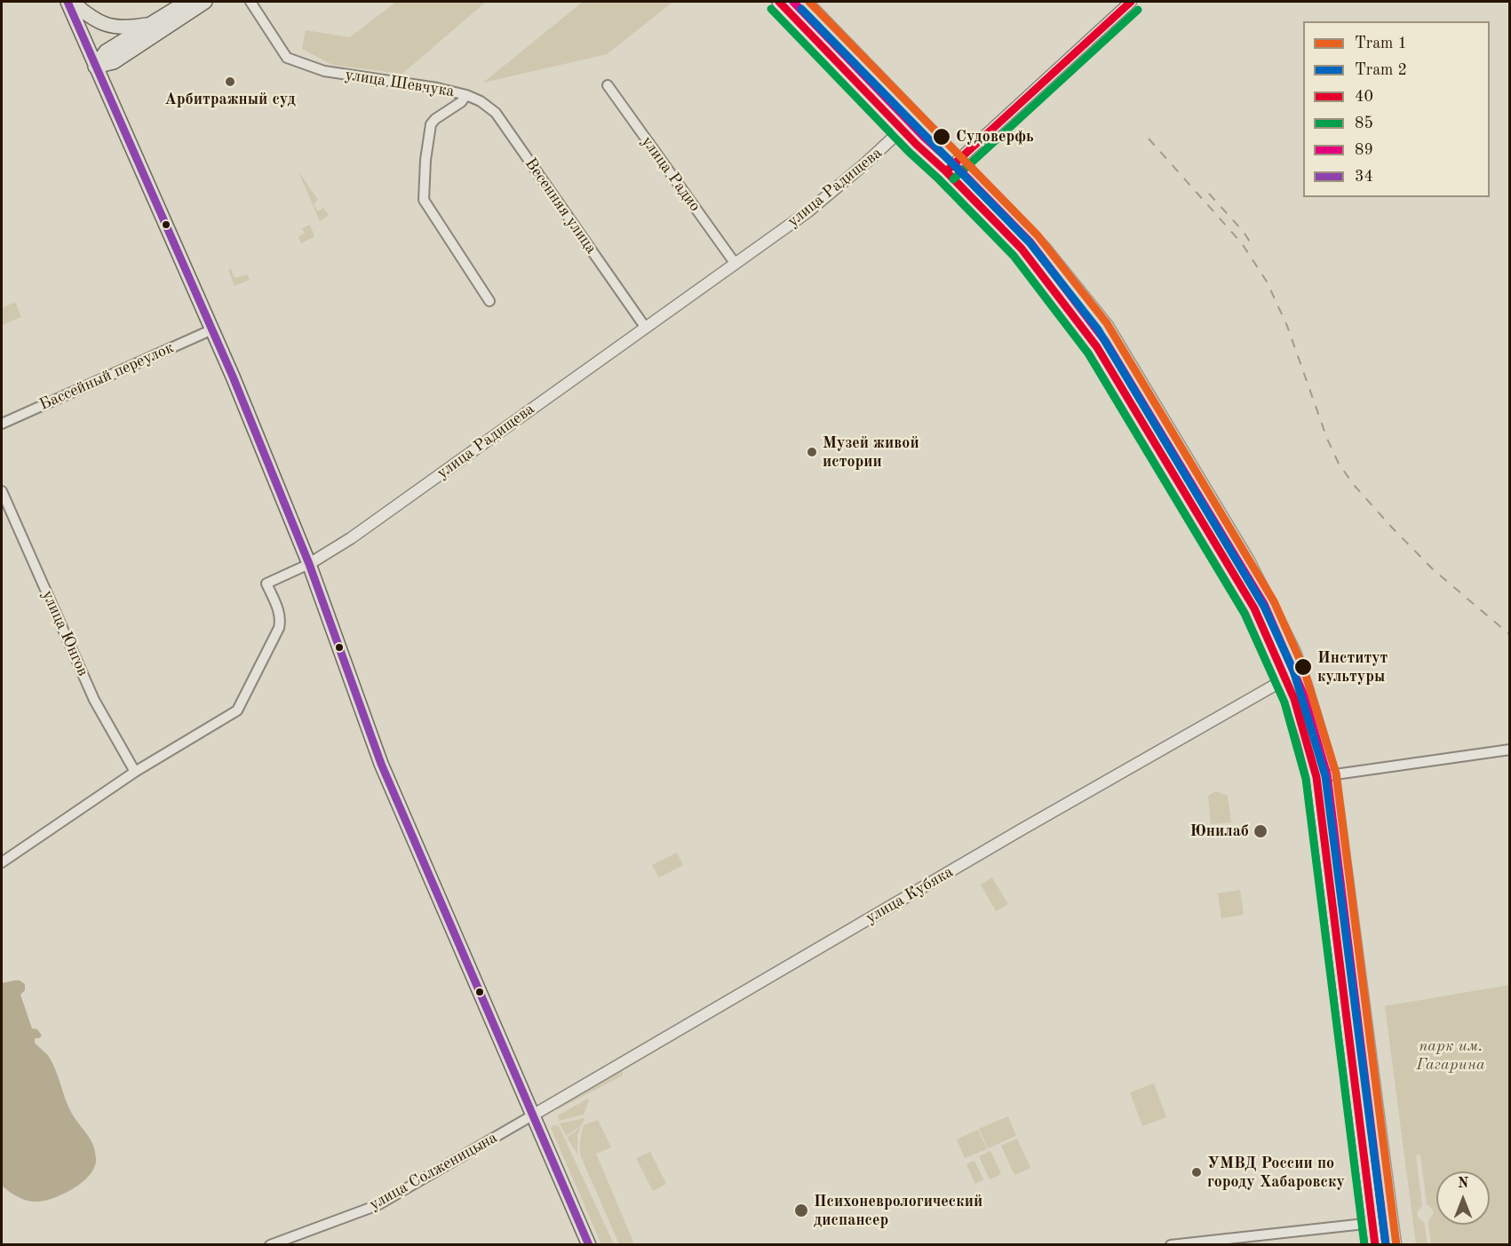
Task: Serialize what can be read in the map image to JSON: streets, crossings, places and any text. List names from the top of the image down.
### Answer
{
  "streets": {
    "street": [
      "улица Шевчука",
      "улица Радио",
      "улица Радищева",
      "Весенняя улица",
      "Бассейный переулок",
      "улица Юнгов",
      "улица Кубяка",
      "улица Солженицына"
    ]
  },
  "crossings": [
    ["улица Шевчука", "Весенняя улица"],
    ["улица Радио", "улица Радищева"],
    ["улица Радищева", "Весенняя улица"],
    ["улица Радищева", "улица Юнгов"],
    ["улица Кубяка", "улица Солженицына"]
  ],
  "parks": ["парк им. Гагарина"],
  "places": [
    "Арбитражный суд",
    "Судоверфь",
    "Музей живой истории",
    "Институт культуры",
    "Юнилаб",
    "УМВД России по городу Хабаровску",
    "Психоневрологический диспансер"
  ],
  "lines": [
    "tram line 1",
    "transit line 40",
    "transit line 89",
    "transit line 34",
    "tram line 2",
    "transit line 85"
  ],
  "legend": [
    "Tram 1",
    "Tram 2",
    "40",
    "85",
    "89",
    "34"
  ],
  "north": "top"
}
